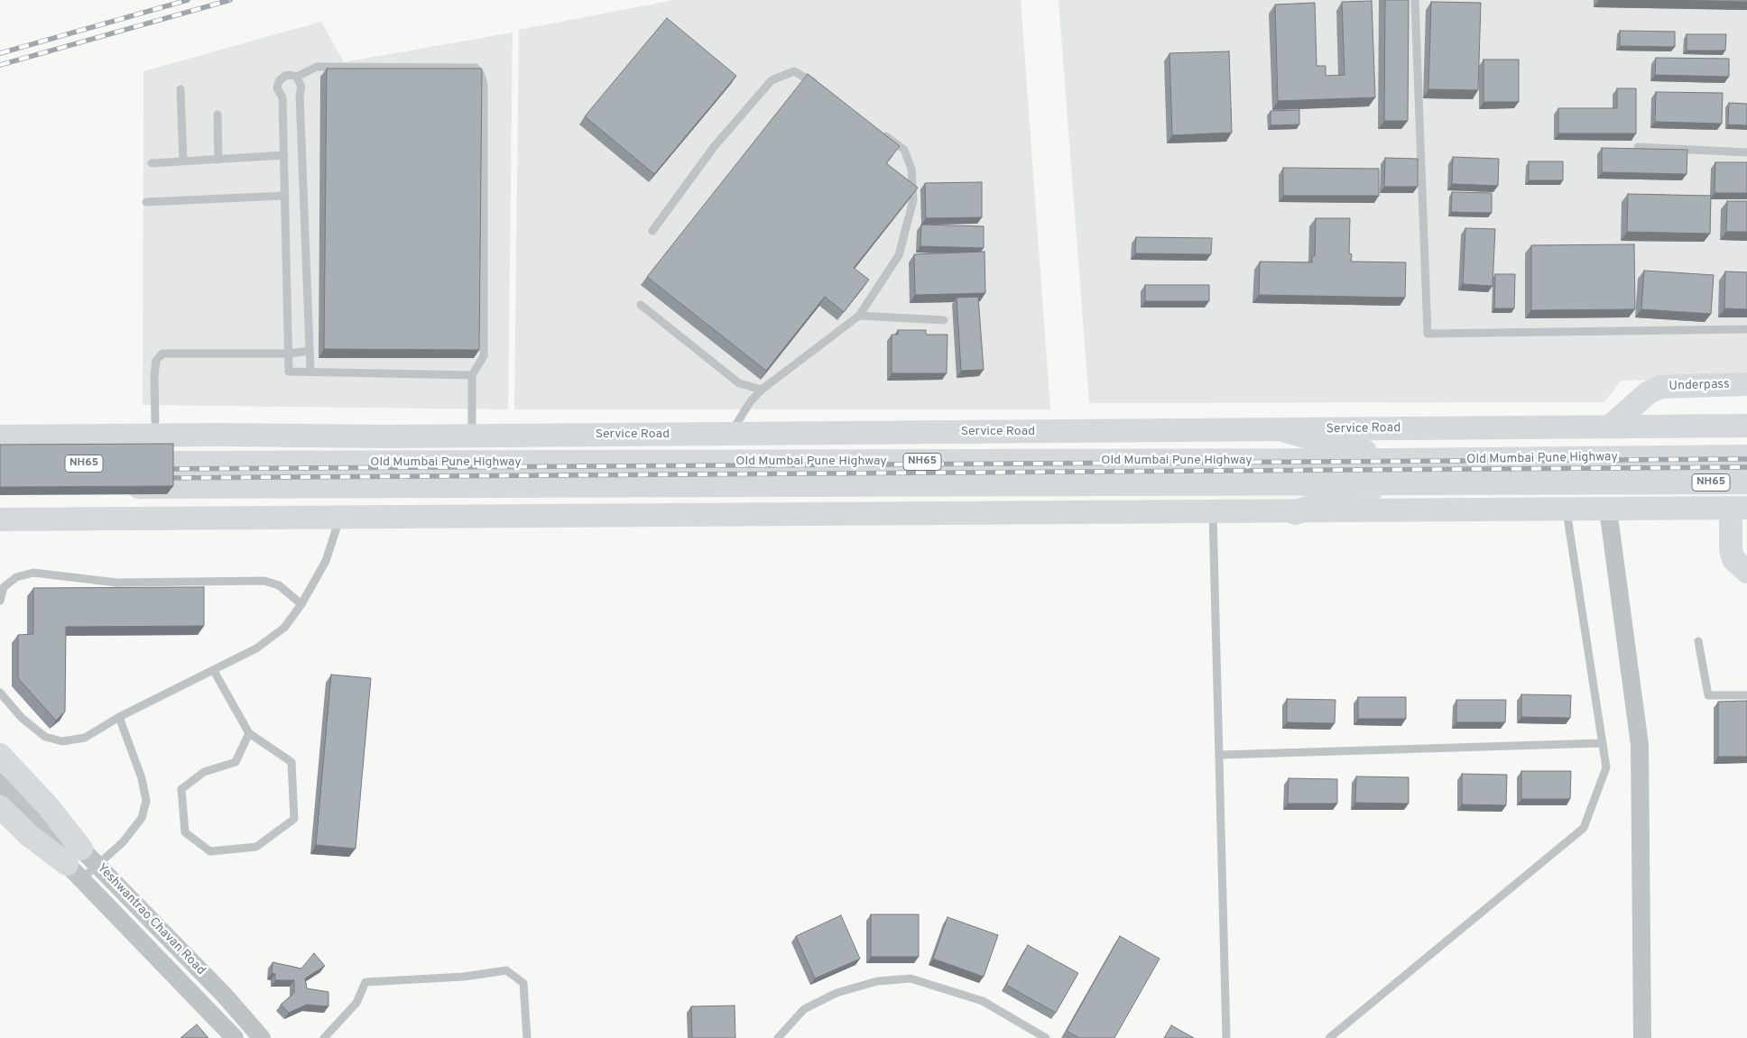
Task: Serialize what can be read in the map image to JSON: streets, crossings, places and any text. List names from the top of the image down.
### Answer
{
  "streets": {
    "highway": ["Old Mumbai Pune Highway", "NH65"],
    "main road": ["Underpass", "Service Road"],
    "street": ["Yeshwantrao Chavan Road"]
  },
  "crossings": [
    ["Underpass", "Service Road"]
  ]
}
